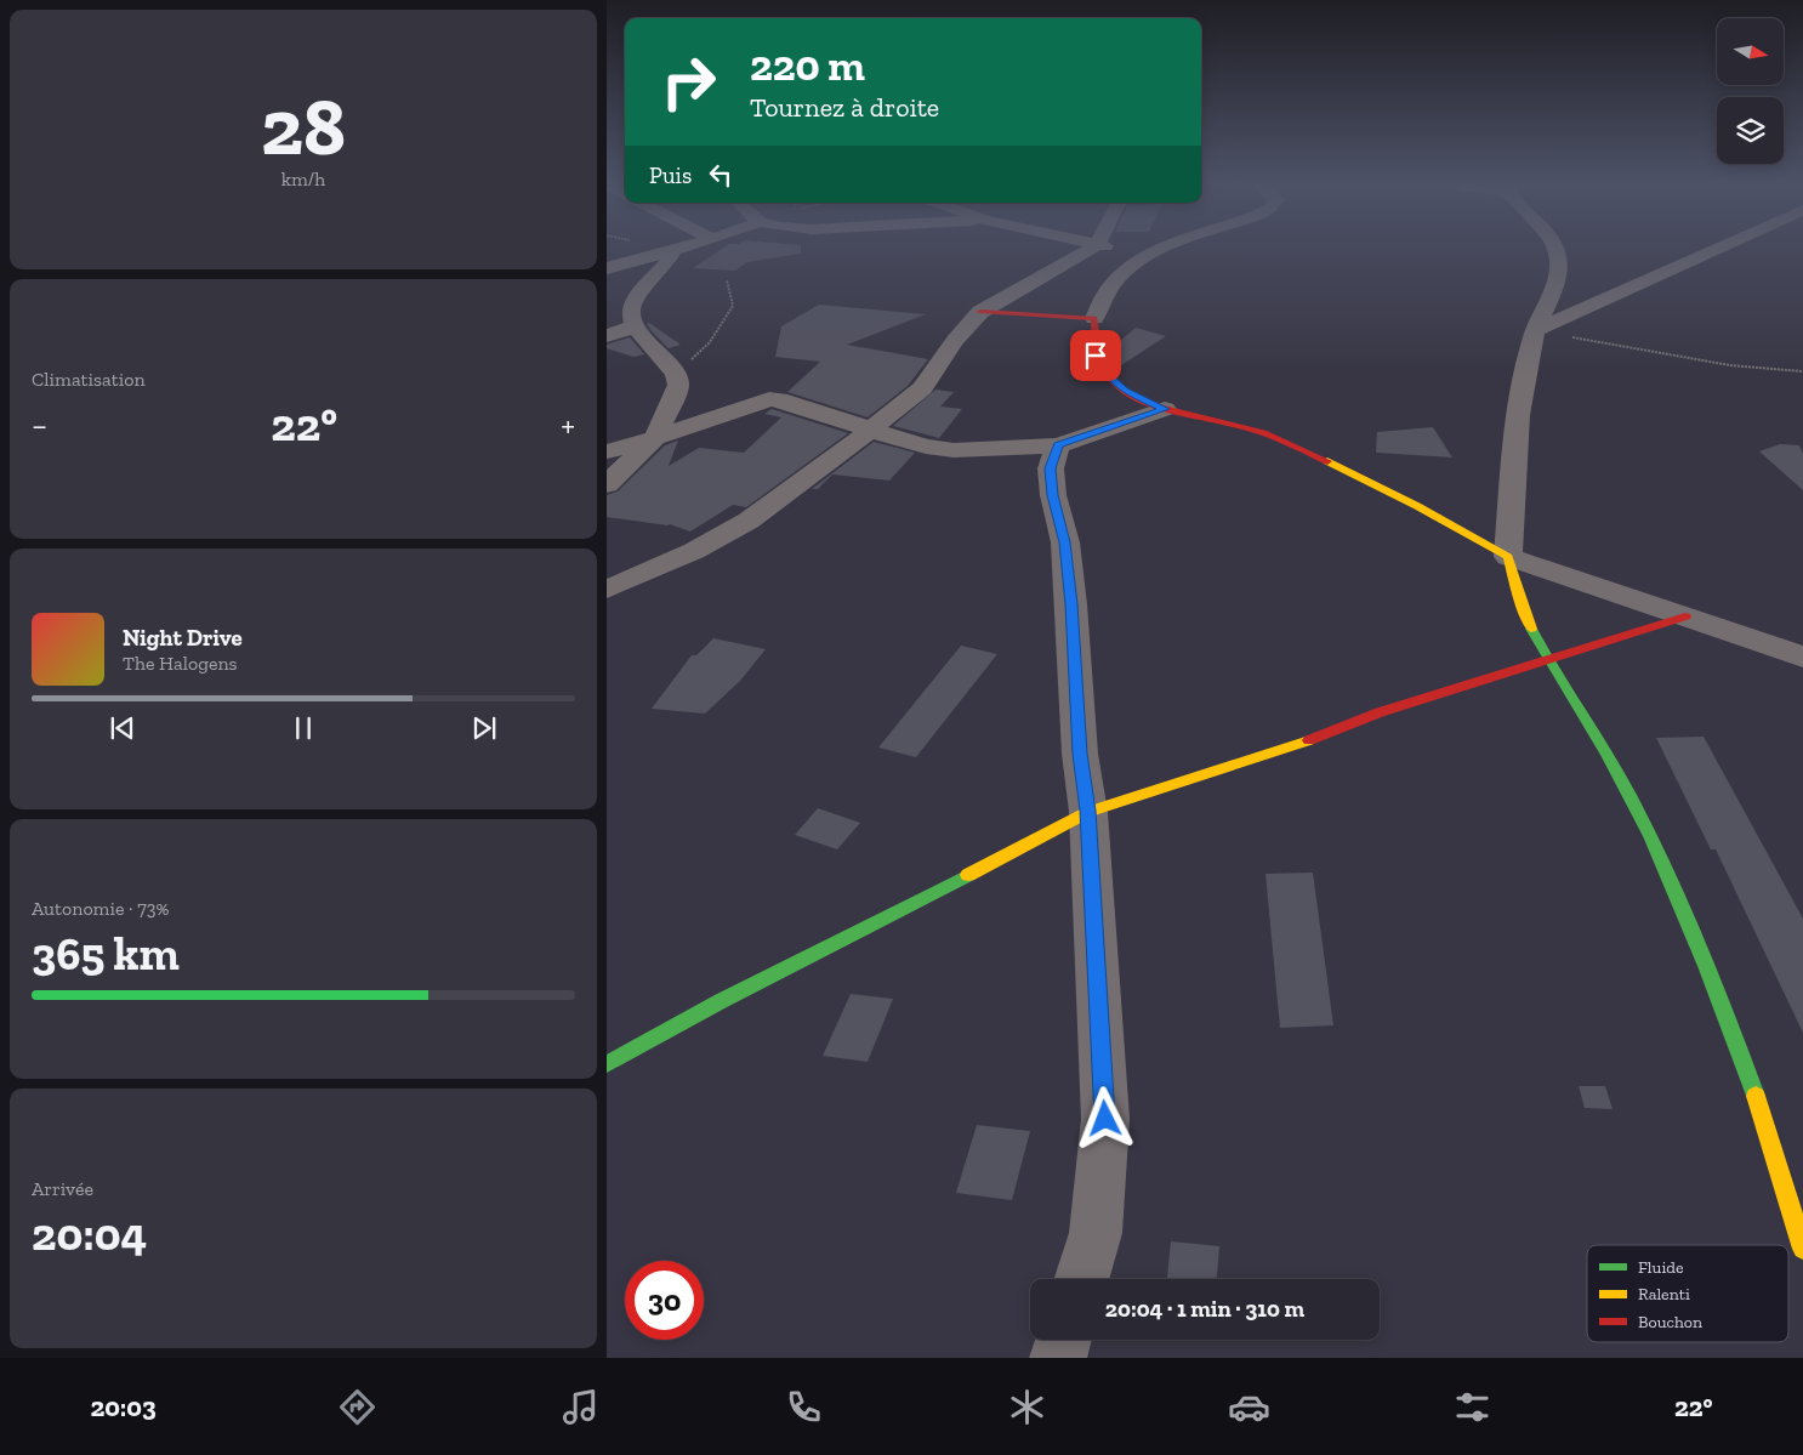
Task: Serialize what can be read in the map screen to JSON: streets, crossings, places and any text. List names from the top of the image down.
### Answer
{
  "legend": ["Fluide", "Ralenti", "Bouchon"],
  "north": "right",
  "page": {
    "tile": [
      ["28", "km/h"],
      "Climatisation",
      ["Autonomie · 73%", "365 km"],
      ["Arrivée", "20:04"]
    ],
    "turn": ["220 m", "Tournez à droite"],
    "then": "Puis",
    "heat": ["−", "22°", "+"],
    "song": ["Night Drive", "The Halogens"],
    "limit": "30",
    "trip": "20:04 · 1 min · 310 m",
    "tabs": ["20:03", "22°"]
  }
}
